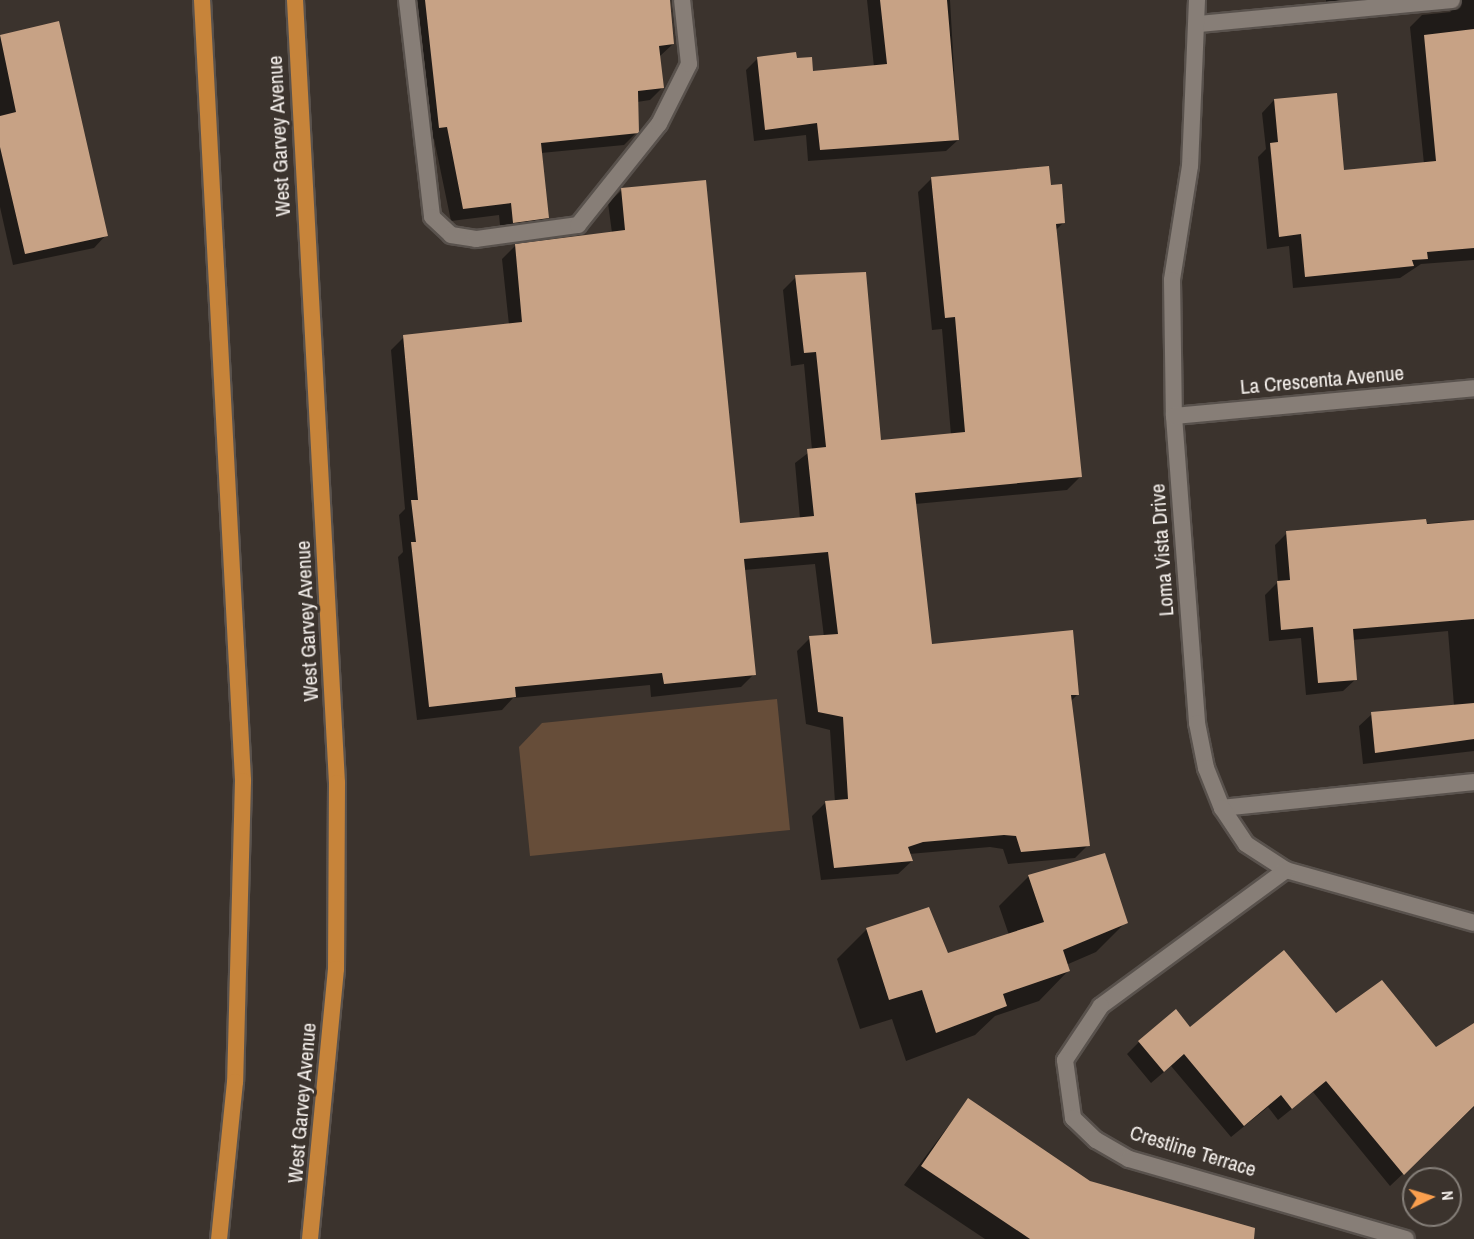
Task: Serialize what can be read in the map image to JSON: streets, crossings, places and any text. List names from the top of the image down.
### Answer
{
  "streets": {
    "main road": ["West Garvey Avenue"],
    "street": ["La Crescenta Avenue", "Loma Vista Drive", "Crestline Terrace"]
  },
  "crossings": [
    ["La Crescenta Avenue", "Loma Vista Drive"],
    ["Loma Vista Drive", "Crestline Terrace"]
  ],
  "north": "right"
}
